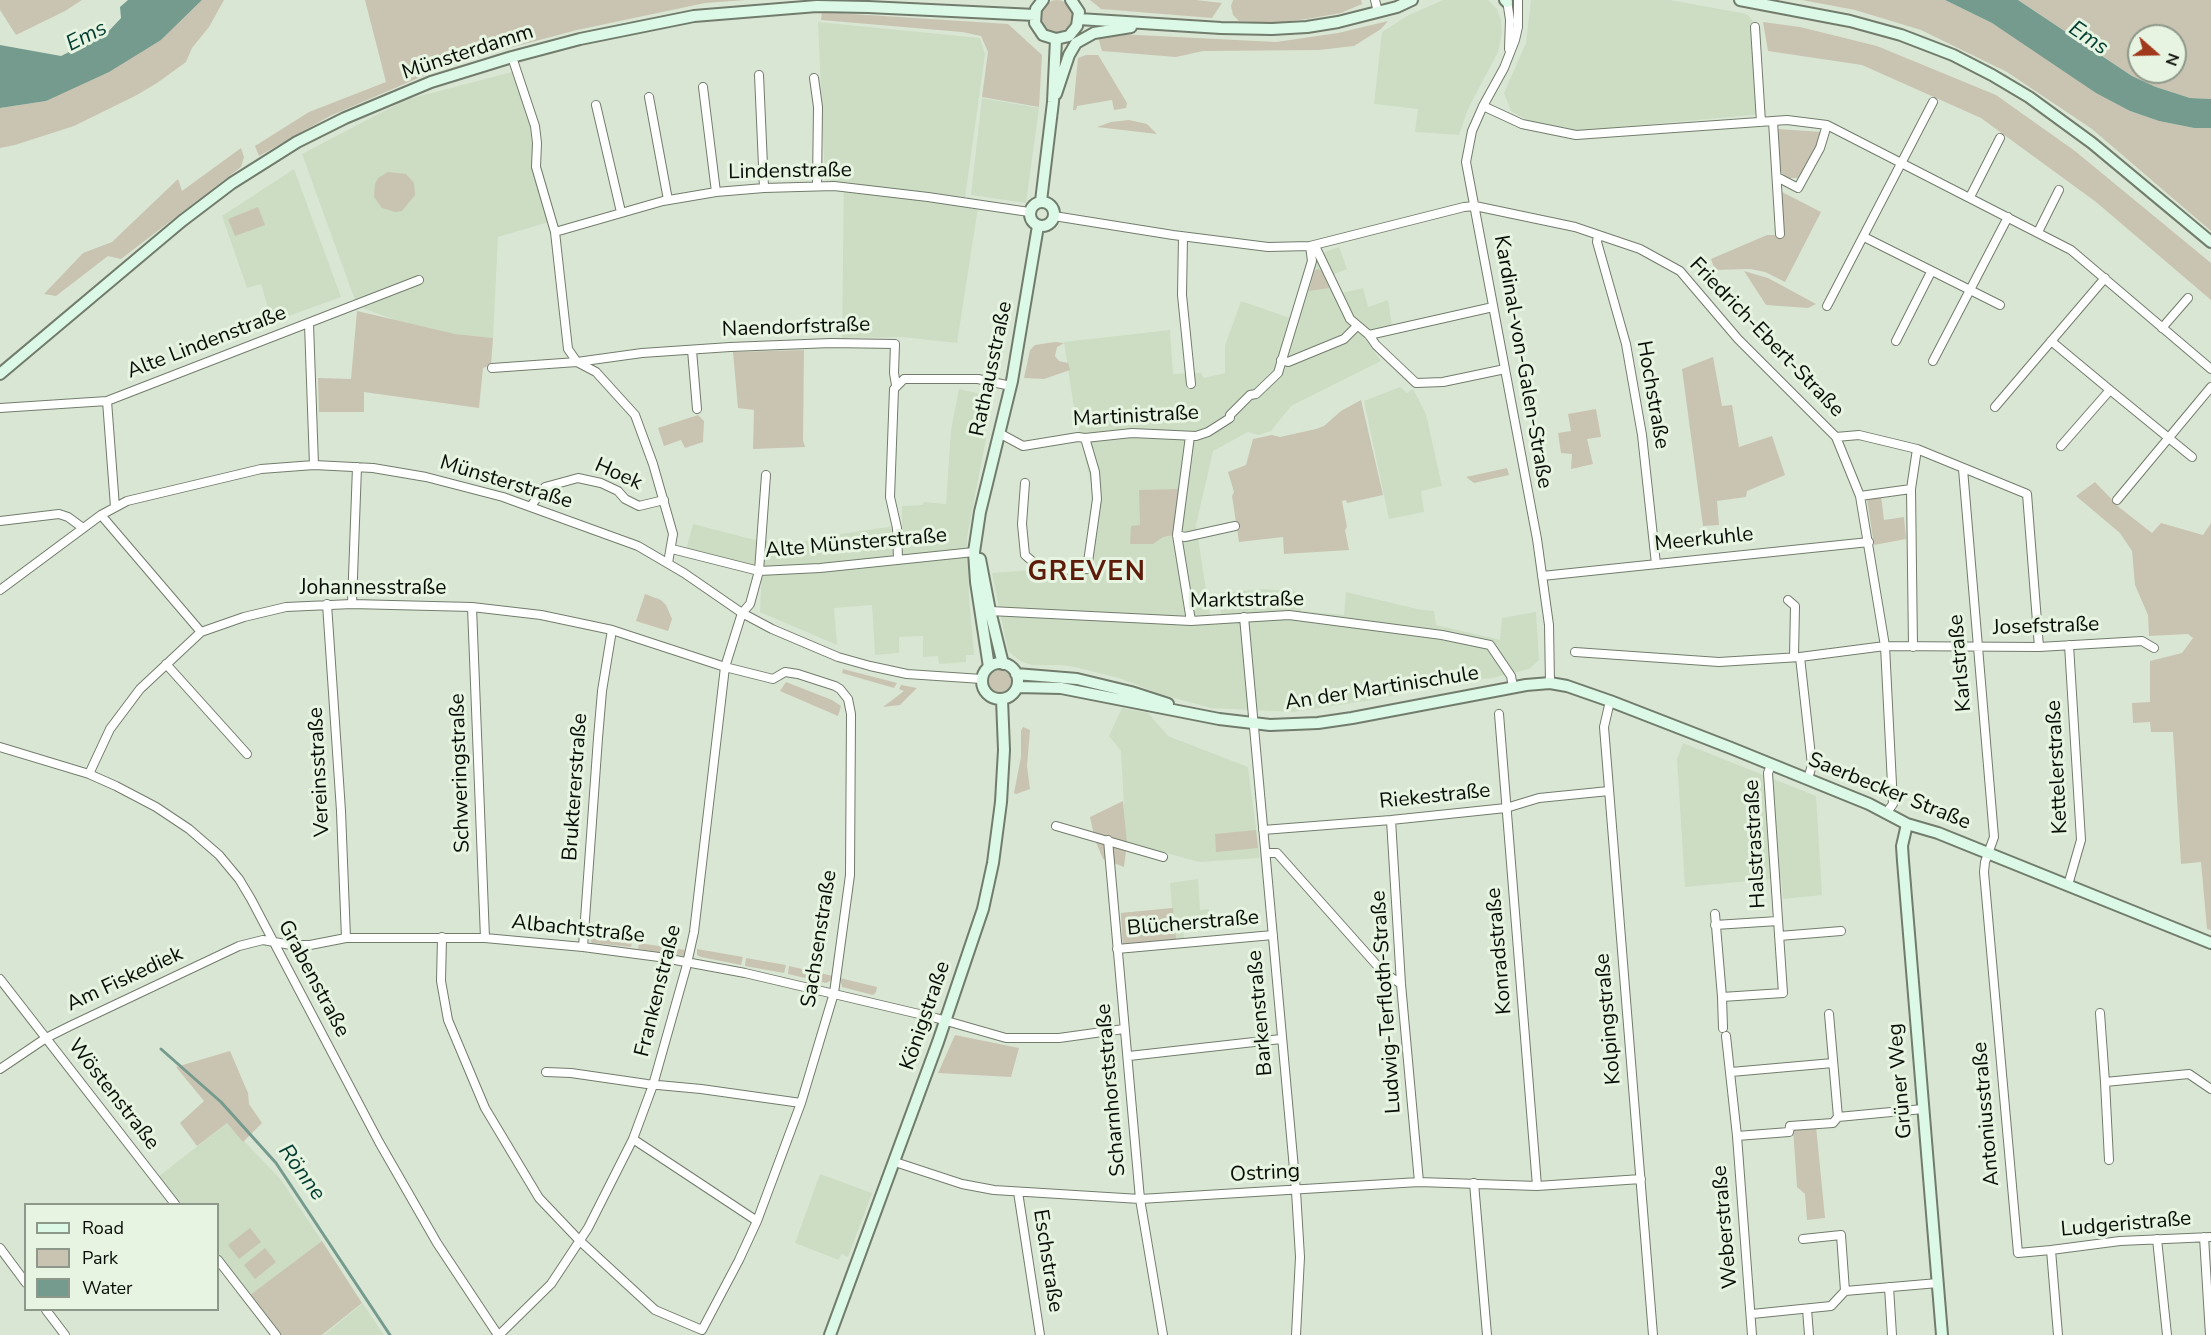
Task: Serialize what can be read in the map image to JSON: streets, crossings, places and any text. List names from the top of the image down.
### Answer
{
  "streets": {
    "street": [
      "Münsterdamm",
      "Lindenstraße",
      "Naendorfstraße",
      "Friedrich-Ebert-Straße",
      "Alte Lindenstraße",
      "Kardinal-von-Galen-Straße",
      "Rathausstraße",
      "Hochstraße",
      "Martinistraße",
      "Hoek",
      "Münsterstraße",
      "Meerkuhle",
      "Alte Münsterstraße",
      "Johannesstraße",
      "Marktstraße",
      "Josefstraße",
      "Karlstraße",
      "An der Martinischule",
      "Kettelerstraße",
      "Vereinsstraße",
      "Schweringstraße",
      "Bruktererstraße",
      "Saerbecker Straße",
      "Riekestraße",
      "Halstrastraße",
      "Blücherstraße",
      "Albachtstraße",
      "Sachsenstraße",
      "Konradstraße",
      "Grabenstraße",
      "Am Fiskediek",
      "Frankenstraße",
      "Ludwig-Terfloth-Straße",
      "Barkenstraße",
      "Königstraße",
      "Kolpingstraße",
      "Grüner Weg",
      "Scharnhorststraße",
      "Wöstenstraße",
      "Antoniusstraße",
      "Ostring",
      "Ludgeristraße",
      "Weberstraße",
      "Eschstraße"
    ]
  },
  "crossings": [
    ["Lindenstraße", "Rathausstraße"],
    ["Friedrich-Ebert-Straße", "Kardinal-von-Galen-Straße"],
    ["Friedrich-Ebert-Straße", "Hochstraße"],
    ["Friedrich-Ebert-Straße", "Meerkuhle"],
    ["Friedrich-Ebert-Straße", "Josefstraße"],
    ["Friedrich-Ebert-Straße", "Saerbecker Straße"],
    ["Alte Lindenstraße", "Münsterstraße"],
    ["Kardinal-von-Galen-Straße", "Meerkuhle"],
    ["Kardinal-von-Galen-Straße", "An der Martinischule"],
    ["Kardinal-von-Galen-Straße", "Saerbecker Straße"],
    ["Rathausstraße", "Martinistraße"],
    ["Rathausstraße", "Alte Münsterstraße"],
    ["Hochstraße", "Meerkuhle"],
    ["Hoek", "Münsterstraße"],
    ["Münsterstraße", "An der Martinischule"],
    ["Münsterstraße", "Frankenstraße"],
    ["Münsterstraße", "Königstraße"],
    ["Alte Münsterstraße", "Frankenstraße"],
    ["Johannesstraße", "Vereinsstraße"],
    ["Johannesstraße", "Schweringstraße"],
    ["Johannesstraße", "Bruktererstraße"],
    ["Johannesstraße", "Sachsenstraße"],
    ["Johannesstraße", "Grabenstraße"],
    ["Johannesstraße", "Frankenstraße"],
    ["Marktstraße", "An der Martinischule"],
    ["Marktstraße", "Barkenstraße"],
    ["Josefstraße", "Karlstraße"],
    ["Josefstraße", "Kettelerstraße"],
    ["Karlstraße", "Saerbecker Straße"],
    ["Karlstraße", "Antoniusstraße"],
    ["An der Martinischule", "Saerbecker Straße"],
    ["An der Martinischule", "Barkenstraße"],
    ["An der Martinischule", "Königstraße"],
    ["Kettelerstraße", "Saerbecker Straße"],
    ["Vereinsstraße", "Albachtstraße"],
    ["Schweringstraße", "Albachtstraße"],
    ["Bruktererstraße", "Albachtstraße"],
    ["Saerbecker Straße", "Halstrastraße"],
    ["Saerbecker Straße", "Kolpingstraße"],
    ["Saerbecker Straße", "Grüner Weg"],
    ["Saerbecker Straße", "Antoniusstraße"],
    ["Riekestraße", "Konradstraße"],
    ["Riekestraße", "Ludwig-Terfloth-Straße"],
    ["Riekestraße", "Barkenstraße"],
    ["Riekestraße", "Kolpingstraße"],
    ["Halstrastraße", "Weberstraße"],
    ["Blücherstraße", "Barkenstraße"],
    ["Blücherstraße", "Scharnhorststraße"],
    ["Albachtstraße", "Sachsenstraße"],
    ["Albachtstraße", "Grabenstraße"],
    ["Albachtstraße", "Am Fiskediek"],
    ["Albachtstraße", "Frankenstraße"],
    ["Albachtstraße", "Königstraße"],
    ["Albachtstraße", "Scharnhorststraße"],
    ["Sachsenstraße", "Frankenstraße"],
    ["Konradstraße", "Ostring"],
    ["Grabenstraße", "Am Fiskediek"],
    ["Grabenstraße", "Frankenstraße"],
    ["Am Fiskediek", "Wöstenstraße"],
    ["Ludwig-Terfloth-Straße", "Ostring"],
    ["Barkenstraße", "Ostring"],
    ["Königstraße", "Ostring"],
    ["Kolpingstraße", "Ostring"],
    ["Grüner Weg", "Weberstraße"],
    ["Scharnhorststraße", "Ostring"],
    ["Antoniusstraße", "Ludgeristraße"],
    ["Ostring", "Eschstraße"]
  ],
  "districts": ["GREVEN"],
  "water": ["Ems", "Rönne"],
  "legend": ["Road", "Park", "Water"],
  "north": "right"
}
